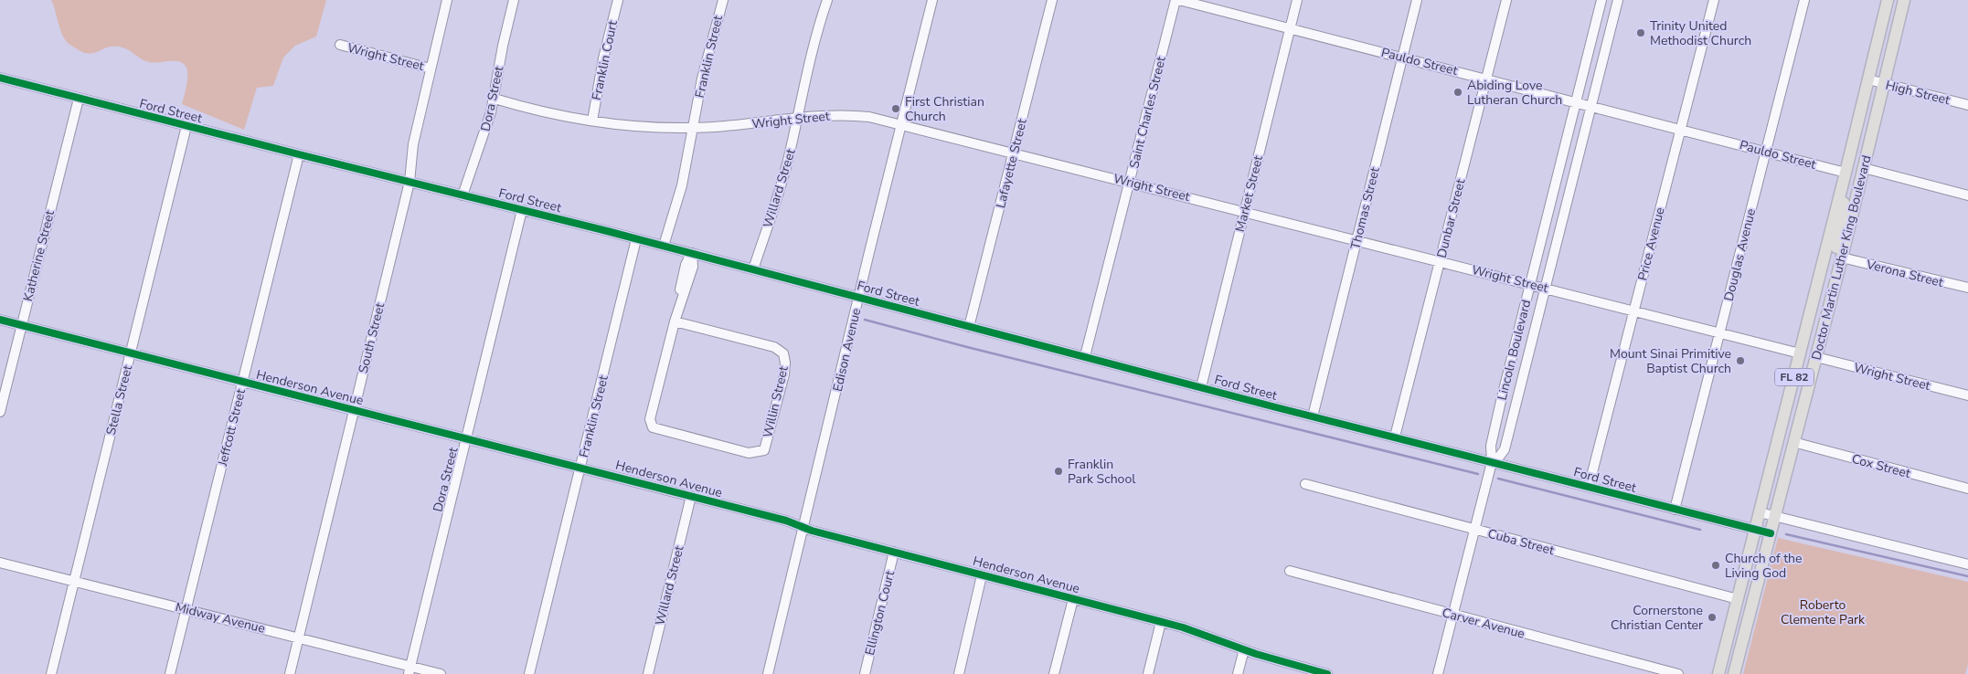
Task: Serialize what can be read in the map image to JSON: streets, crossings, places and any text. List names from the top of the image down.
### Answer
{
  "streets": {
    "main road": ["Doctor Martin Luther King Boulevard", "FL 82"],
    "street": [
      "Wright Street",
      "Franklin Street",
      "Franklin Court",
      "Pauldo Street",
      "High Street",
      "Dora Street",
      "Ford Street",
      "Saint Charles Street",
      "Lafayette Street",
      "Willard Street",
      "Market Street",
      "Thomas Street",
      "Dunbar Street",
      "Price Avenue",
      "Douglas Avenue",
      "Katherine Street",
      "Verona Street",
      "South Street",
      "Edison Avenue",
      "Lincoln Boulevard",
      "Henderson Avenue",
      "Stella Street",
      "Willin Street",
      "Jeffcott Street",
      "Cox Street",
      "Cuba Street",
      "Ellington Court",
      "Midway Avenue",
      "Carver Avenue"
    ]
  },
  "crossings": [
    ["Wright Street", "Franklin Street"],
    ["Wright Street", "Franklin Court"],
    ["Wright Street", "Dora Street"],
    ["Wright Street", "Saint Charles Street"],
    ["Wright Street", "Lafayette Street"],
    ["Wright Street", "Willard Street"],
    ["Wright Street", "Market Street"],
    ["Wright Street", "Thomas Street"],
    ["Wright Street", "Dunbar Street"],
    ["Wright Street", "Price Avenue"],
    ["Wright Street", "Douglas Avenue"],
    ["Wright Street", "Doctor Martin Luther King Boulevard"],
    ["Wright Street", "South Street"],
    ["Wright Street", "Edison Avenue"],
    ["Wright Street", "Lincoln Boulevard"],
    ["Franklin Street", "Ford Street"],
    ["Franklin Street", "Henderson Avenue"],
    ["Pauldo Street", "Market Street"],
    ["Pauldo Street", "Thomas Street"],
    ["Pauldo Street", "Dunbar Street"],
    ["Pauldo Street", "Price Avenue"],
    ["Pauldo Street", "Douglas Avenue"],
    ["Pauldo Street", "Doctor Martin Luther King Boulevard"],
    ["Pauldo Street", "Lincoln Boulevard"],
    ["High Street", "Doctor Martin Luther King Boulevard"],
    ["Dora Street", "Ford Street"],
    ["Dora Street", "Henderson Avenue"],
    ["Dora Street", "Midway Avenue"],
    ["Ford Street", "Saint Charles Street"],
    ["Ford Street", "Lafayette Street"],
    ["Ford Street", "Willard Street"],
    ["Ford Street", "Market Street"],
    ["Ford Street", "Thomas Street"],
    ["Ford Street", "Dunbar Street"],
    ["Ford Street", "Price Avenue"],
    ["Ford Street", "Douglas Avenue"],
    ["Ford Street", "Katherine Street"],
    ["Ford Street", "Doctor Martin Luther King Boulevard"],
    ["Ford Street", "South Street"],
    ["Ford Street", "Edison Avenue"],
    ["Ford Street", "Lincoln Boulevard"],
    ["Ford Street", "Stella Street"],
    ["Ford Street", "Willin Street"],
    ["Ford Street", "Jeffcott Street"],
    ["Willard Street", "Henderson Avenue"],
    ["Katherine Street", "Henderson Avenue"],
    ["Doctor Martin Luther King Boulevard", "Verona Street"],
    ["Doctor Martin Luther King Boulevard", "Cox Street"],
    ["Doctor Martin Luther King Boulevard", "Cuba Street"],
    ["South Street", "Henderson Avenue"],
    ["South Street", "Midway Avenue"],
    ["Edison Avenue", "Henderson Avenue"],
    ["Lincoln Boulevard", "Cuba Street"],
    ["Lincoln Boulevard", "Carver Avenue"],
    ["Henderson Avenue", "Stella Street"],
    ["Henderson Avenue", "Jeffcott Street"],
    ["Henderson Avenue", "Ellington Court"],
    ["Stella Street", "Midway Avenue"],
    ["Jeffcott Street", "Midway Avenue"]
  ],
  "parks": ["Roberto Clemente Park"],
  "places": [
    "Trinity United Methodist Church",
    "Abiding Love Lutheran Church",
    "First Christian Church",
    "Mount Sinai Primitive Baptist Church",
    "Franklin Park School",
    "Church of the Living God",
    "Cornerstone Christian Center"
  ]
}
